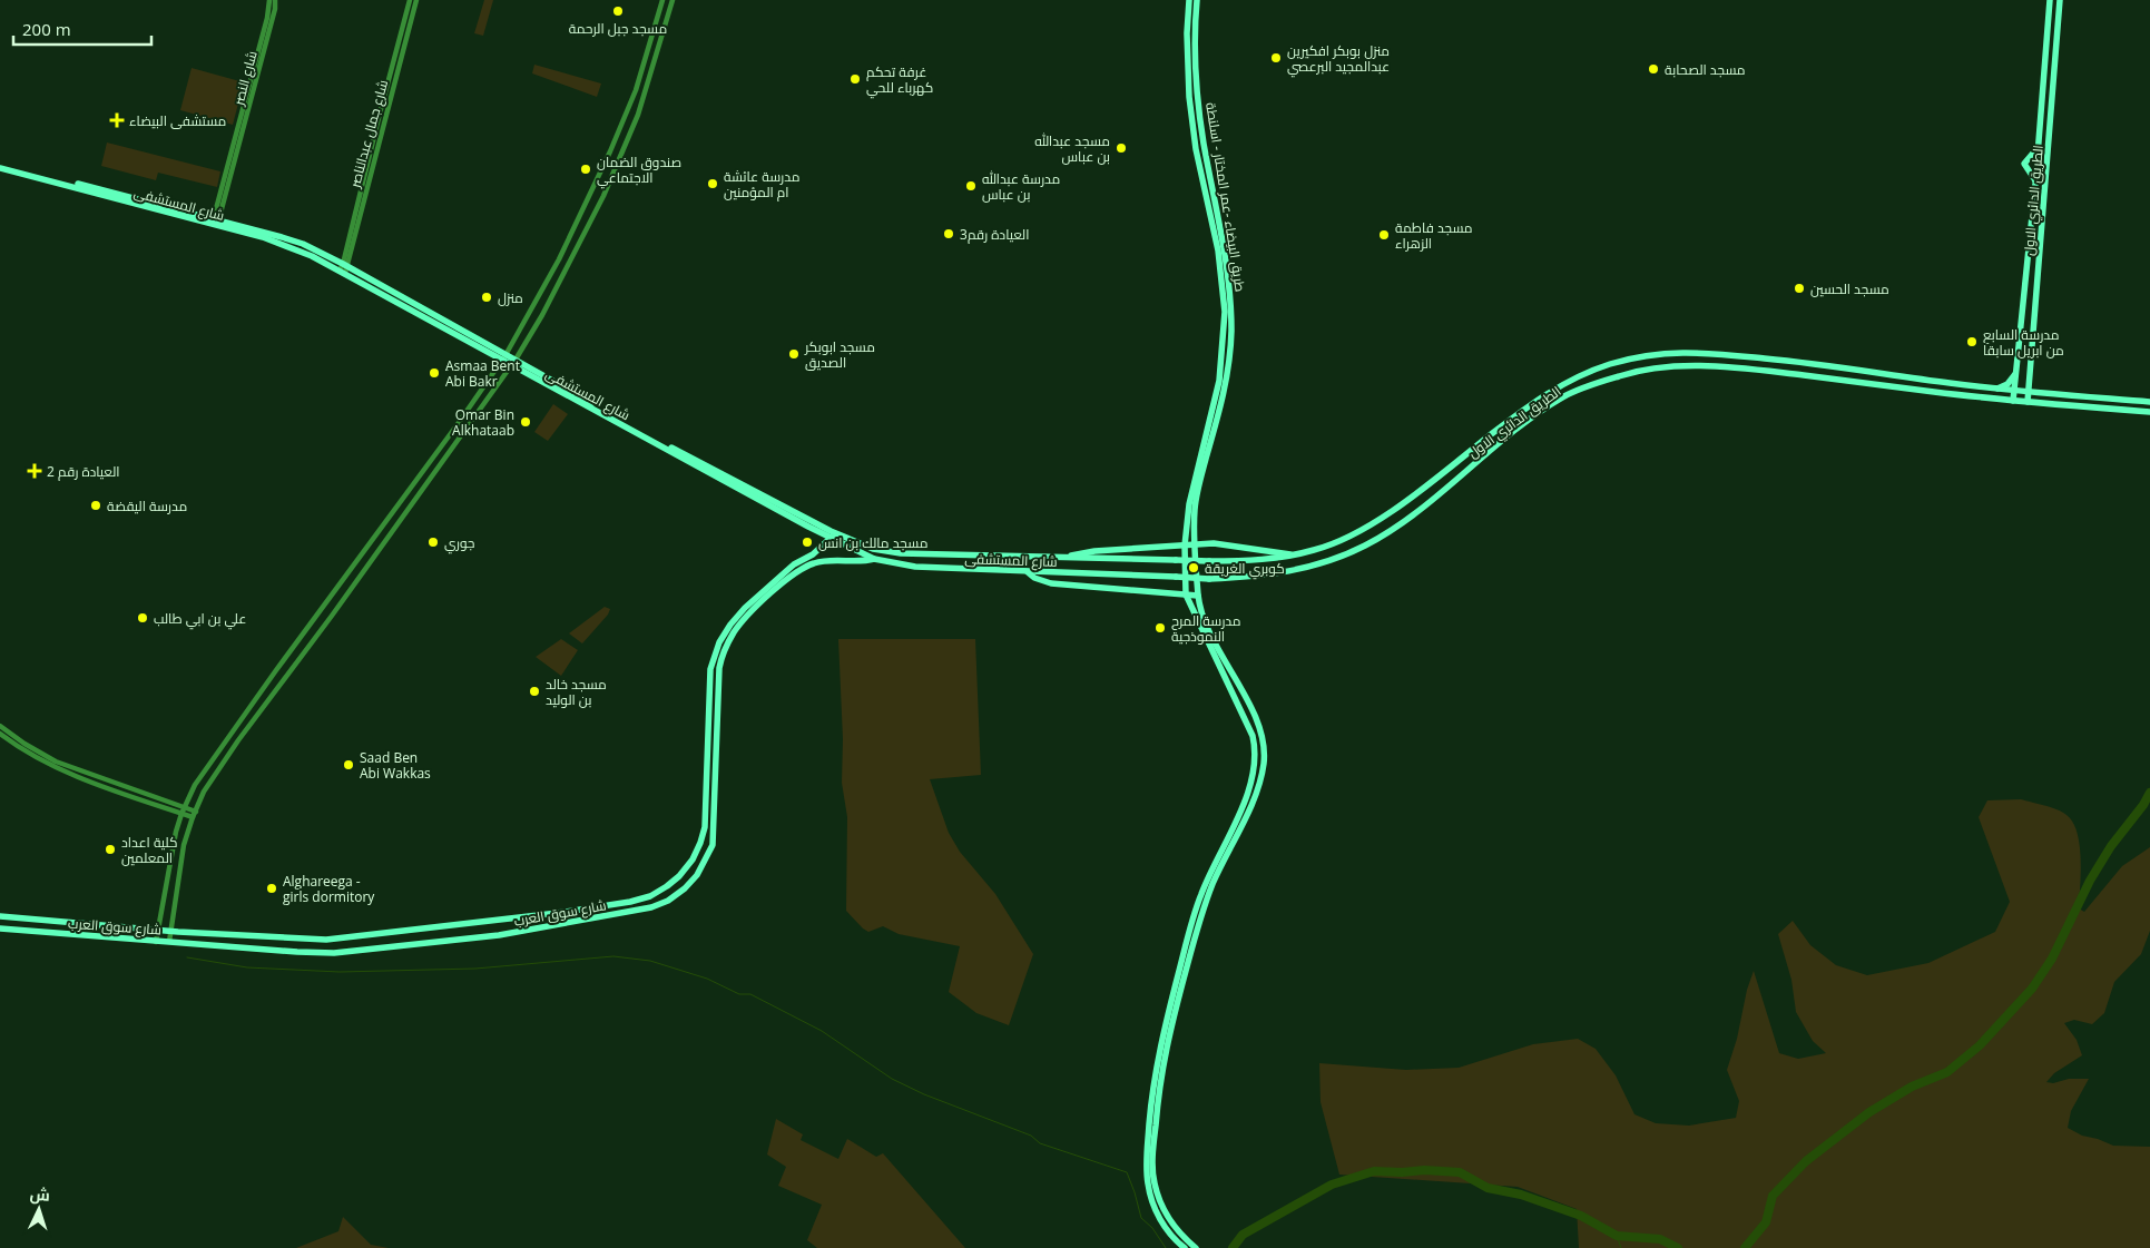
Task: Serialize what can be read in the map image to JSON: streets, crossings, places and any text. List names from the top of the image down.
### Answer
{
  "streets": {
    "main road": [
      "طريق البيضاء -عمر المختار - اسلنطة",
      "الطريق الدائري الاول",
      "شارع المستشفى",
      "شارع سوق العرب"
    ],
    "street": ["شارع النصر", "شارع جمال عبدالناصر"]
  },
  "crossings": [
    ["شارع النصر", "شارع المستشفى"],
    ["شارع جمال عبدالناصر", "شارع المستشفى"],
    ["الطريق الدائري الاول", "شارع المستشفى"],
    ["شارع المستشفى", "شارع سوق العرب"]
  ],
  "places": {
    "other": [
      "مسجد جبل الرحمة",
      "منزل بوبكر افكيرين عبدالمجيد البرعصي",
      "مسجد الصحابة",
      "غرفة تحكم كهرباء للحي",
      "مسجد عبدالله بن عباس",
      "صندوق الضمان الاجتماعي",
      "مدرسة عائشة ام المؤمنين",
      "مدرسة عبدالله بن عباس",
      "3العيادة رقم",
      "مسجد فاطمة الزهراء",
      "مسجد الحسين",
      "منزل",
      "مدرسة السابع من ابريل سابقا",
      "مسجد ابوبكر الصديق",
      "ِAsmaa Bent Abi Bakr",
      "Omar Bin Alkhataab",
      "مدرسة اليقضة",
      "جوري",
      "مسجد مالك بن انس",
      "كوبري الغريقة",
      "علي بن ابي طالب",
      "مدرسة المرح النموذجية",
      "مسجد خالد بن الوليد",
      "Saad Ben Abi Wakkas",
      "كلية اعداد المعلمين",
      "Alghareega - girls dormitory"
    ],
    "health": ["مستشفى البيضاء", "العيادة رقم 2"]
  },
  "scale_bar": "200 m",
  "north": "top"
}
